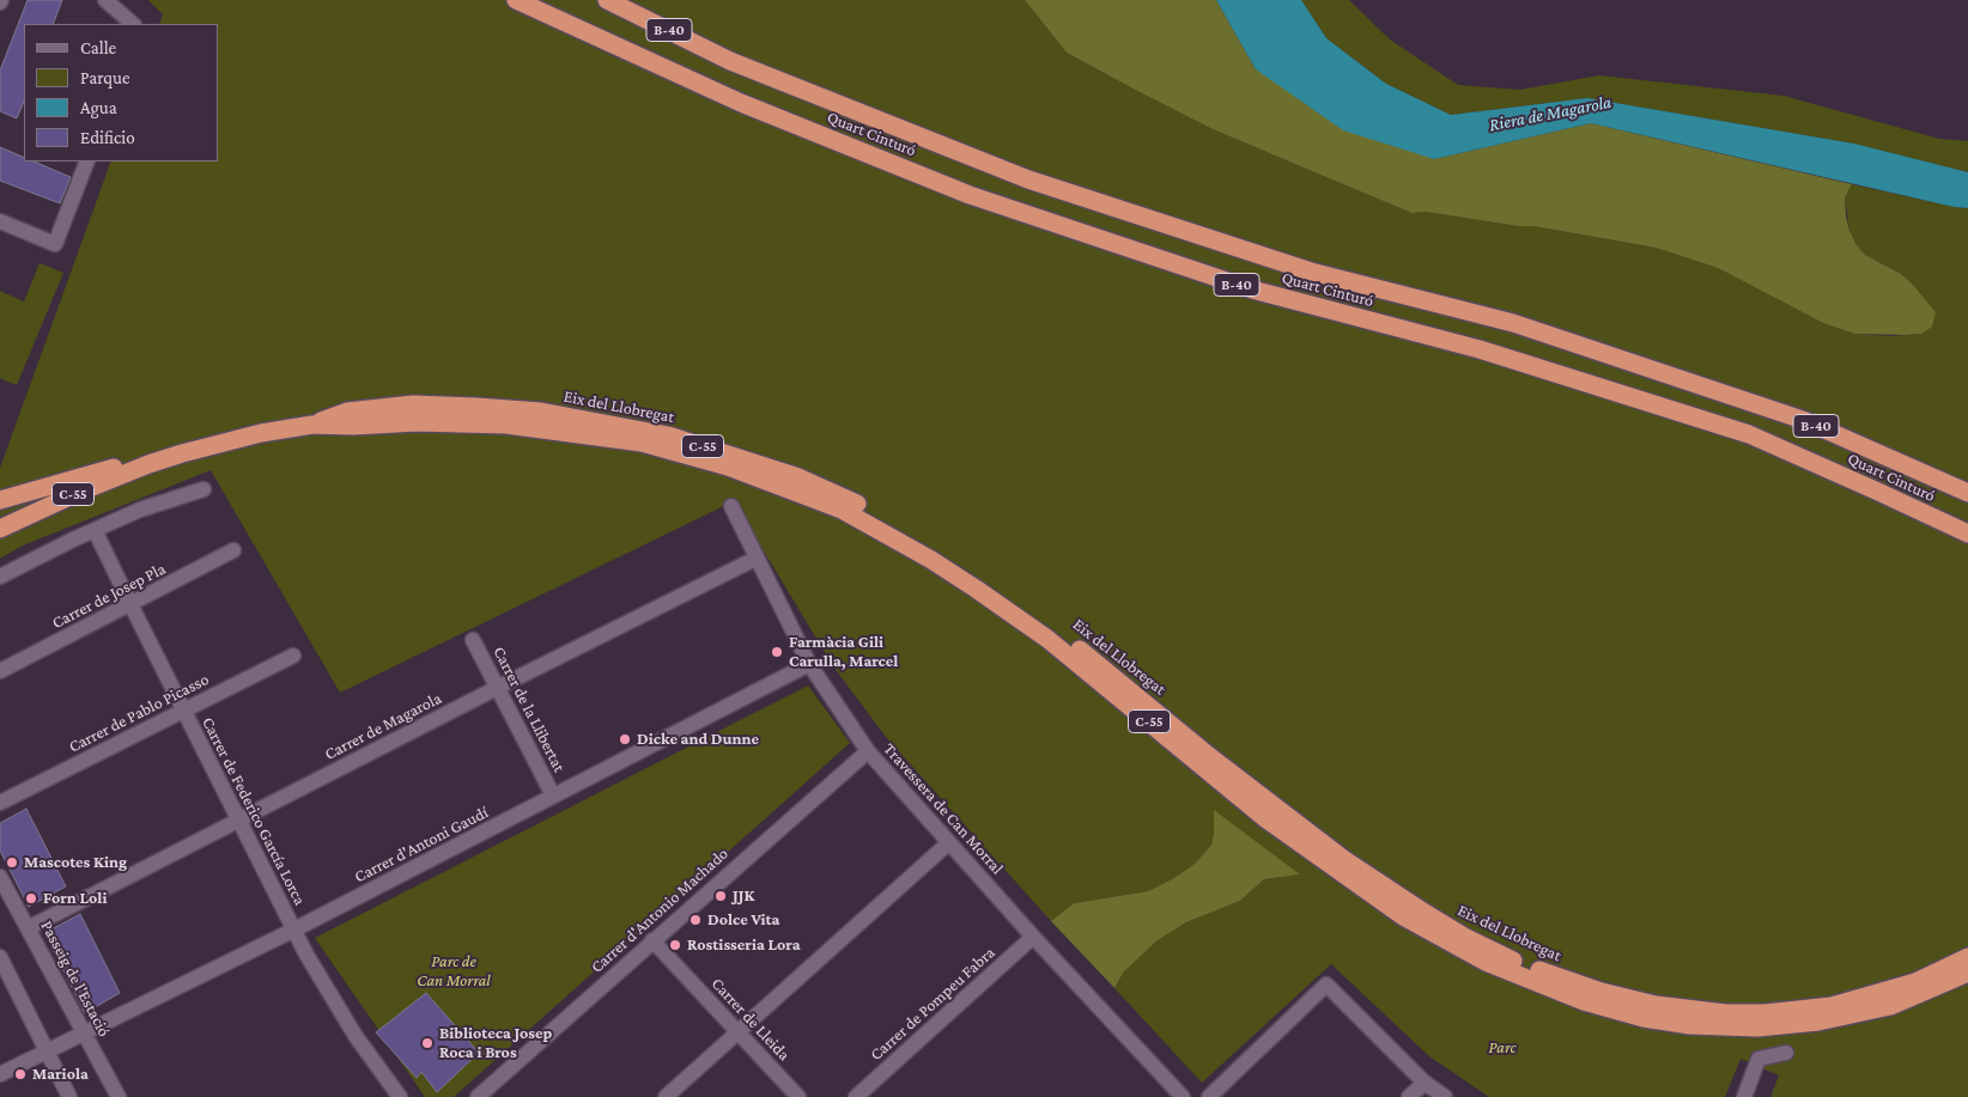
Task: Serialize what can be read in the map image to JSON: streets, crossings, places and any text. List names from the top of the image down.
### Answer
{
  "streets": {
    "highway": [
      "B-40",
      "Quart Cinturó",
      "Eix del Llobregat",
      "C-55"
    ],
    "street": [
      "Carrer de Josep Pla",
      "Carrer de la Llibertat",
      "Carrer de Pablo Picasso",
      "Carrer de Magarola",
      "Travessera de Can Morral",
      "Carrer de Federico García Lorca",
      "Carrer d'Antoni Gaudí",
      "Carrer d'Antonio Machado",
      "Passeig de l'Estació",
      "Carrer de Pompeu Fabra",
      "Carrer de Lleida"
    ]
  },
  "crossings": [
    ["Carrer de Josep Pla", "Carrer de Federico García Lorca"],
    ["Carrer de la Llibertat", "Carrer de Magarola"],
    ["Carrer de la Llibertat", "Carrer d'Antoni Gaudí"],
    ["Carrer de Pablo Picasso", "Carrer de Federico García Lorca"],
    ["Carrer de Magarola", "Travessera de Can Morral"],
    ["Carrer de Magarola", "Carrer de Federico García Lorca"],
    ["Carrer de Magarola", "Passeig de l'Estació"],
    ["Travessera de Can Morral", "Carrer d'Antoni Gaudí"],
    ["Travessera de Can Morral", "Carrer d'Antonio Machado"],
    ["Travessera de Can Morral", "Carrer de Pompeu Fabra"],
    ["Carrer de Federico García Lorca", "Carrer d'Antoni Gaudí"],
    ["Carrer d'Antoni Gaudí", "Passeig de l'Estació"],
    ["Carrer d'Antonio Machado", "Carrer de Lleida"]
  ],
  "water": ["Riera de Magarola"],
  "parks": ["Parc de Can Morral", "Parc"],
  "places": [
    "Farmàcia Gili Carulla, Marcel",
    "Dicke and Dunne",
    "Mascotes King",
    "JJK",
    "Forn Loli",
    "Dolce Vita",
    "Rostisseria Lora",
    "Biblioteca Josep Roca i Bros",
    "Mariola"
  ],
  "legend": [
    "Calle",
    "Parque",
    "Agua",
    "Edificio"
  ]
}
